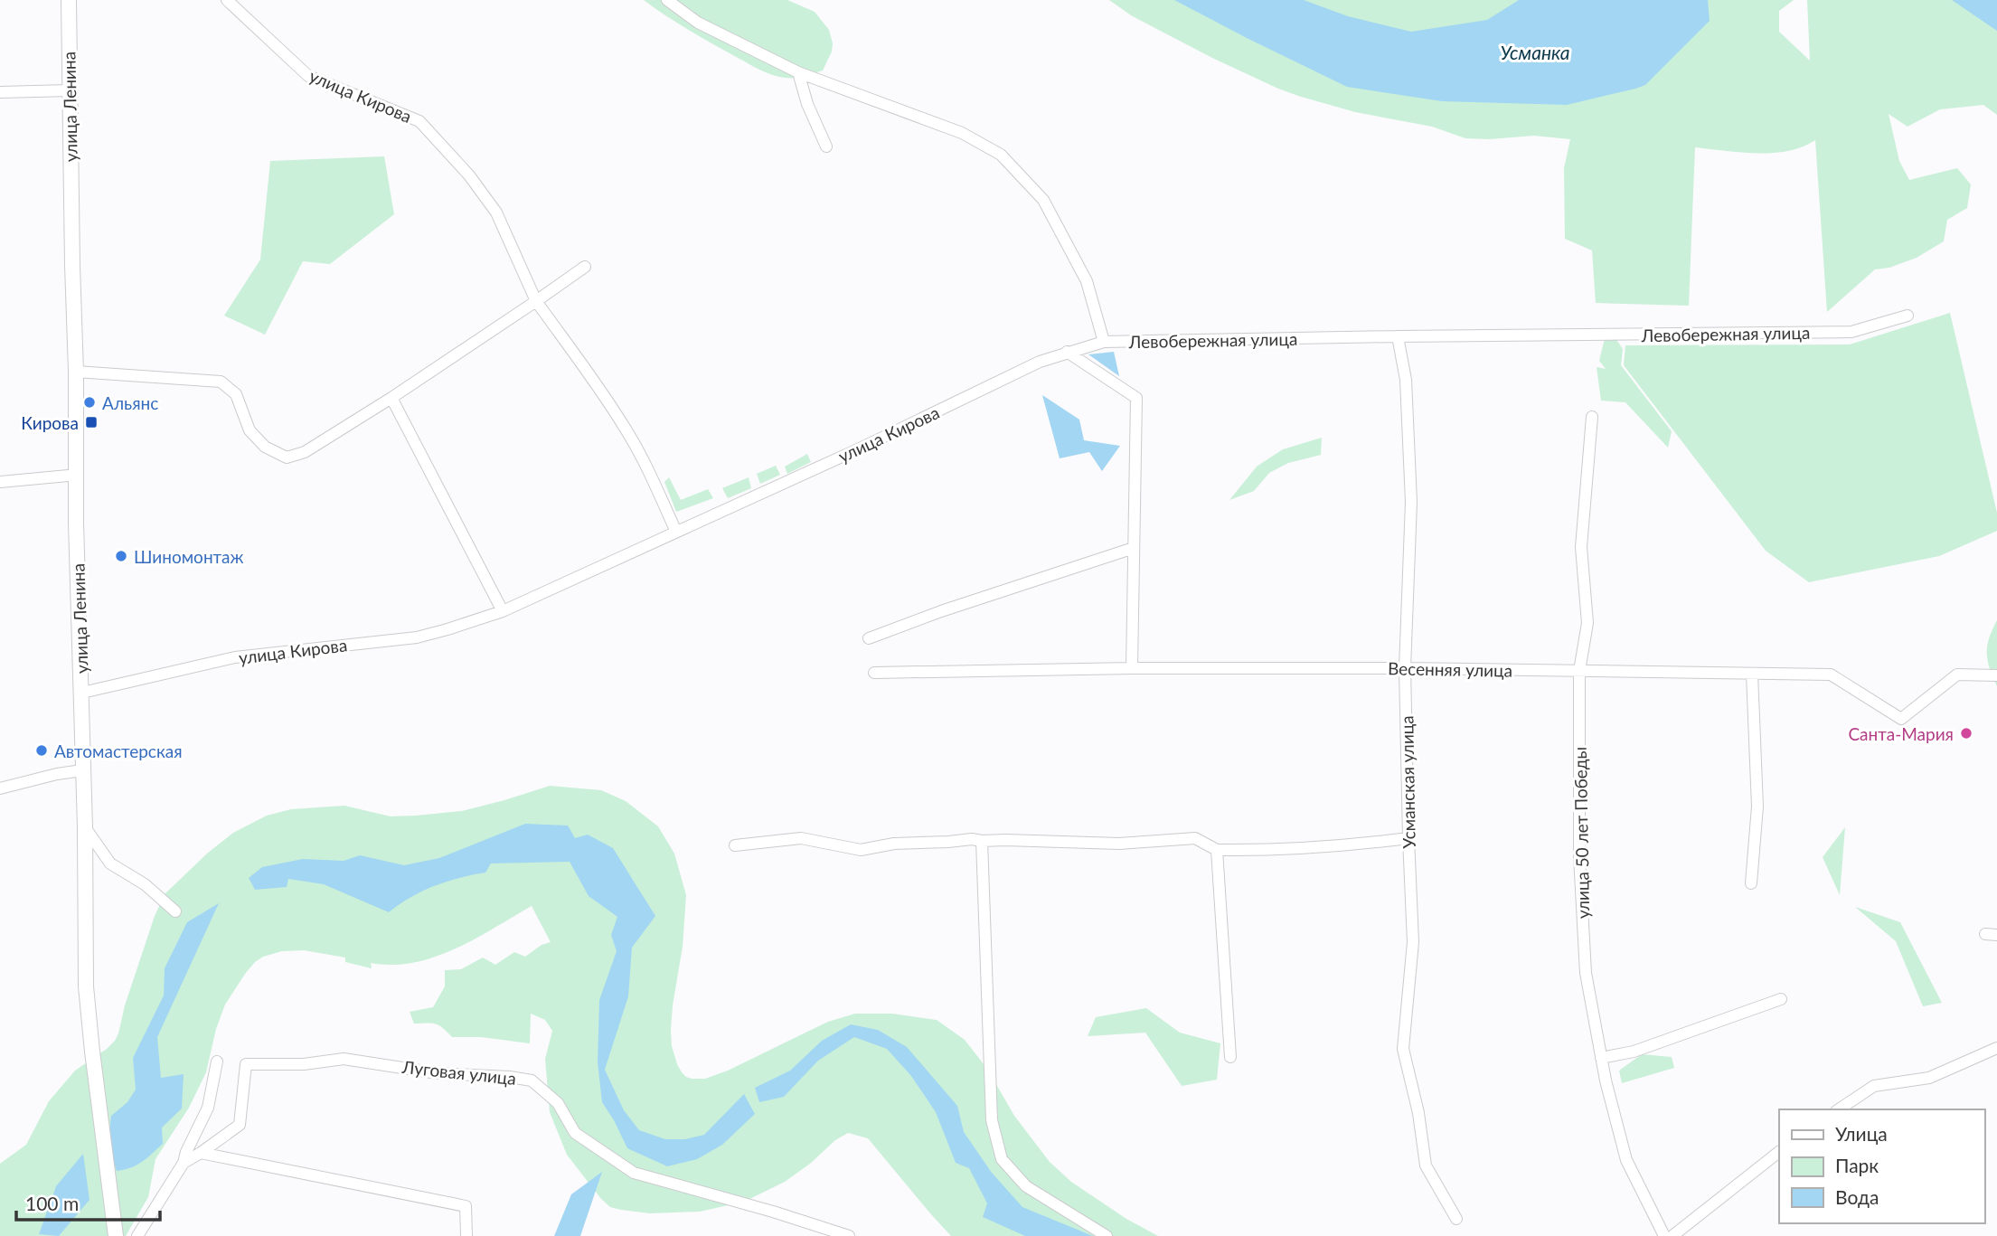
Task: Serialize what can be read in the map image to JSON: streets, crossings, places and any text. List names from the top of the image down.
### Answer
{
  "streets": {
    "main road": ["улица Ленина"],
    "street": [
      "улица Кирова",
      "Левобережная улица",
      "Весенняя улица",
      "Усманская улица",
      "улица 50 лет Победы",
      "Луговая улица"
    ]
  },
  "crossings": [
    ["улица Кирова", "улица Ленина"],
    ["улица Кирова", "Левобережная улица"],
    ["Левобережная улица", "Усманская улица"],
    ["Весенняя улица", "Усманская улица"],
    ["Весенняя улица", "улица 50 лет Победы"]
  ],
  "water": ["Усманка"],
  "places": {
    "other": [
      "Альянс",
      "Шиномонтаж",
      "Санта-Мария",
      "Автомастерская"
    ],
    "transit": ["Кирова"]
  },
  "legend": ["Улица", "Парк", "Вода"],
  "scale_bar": "100 m"
}
